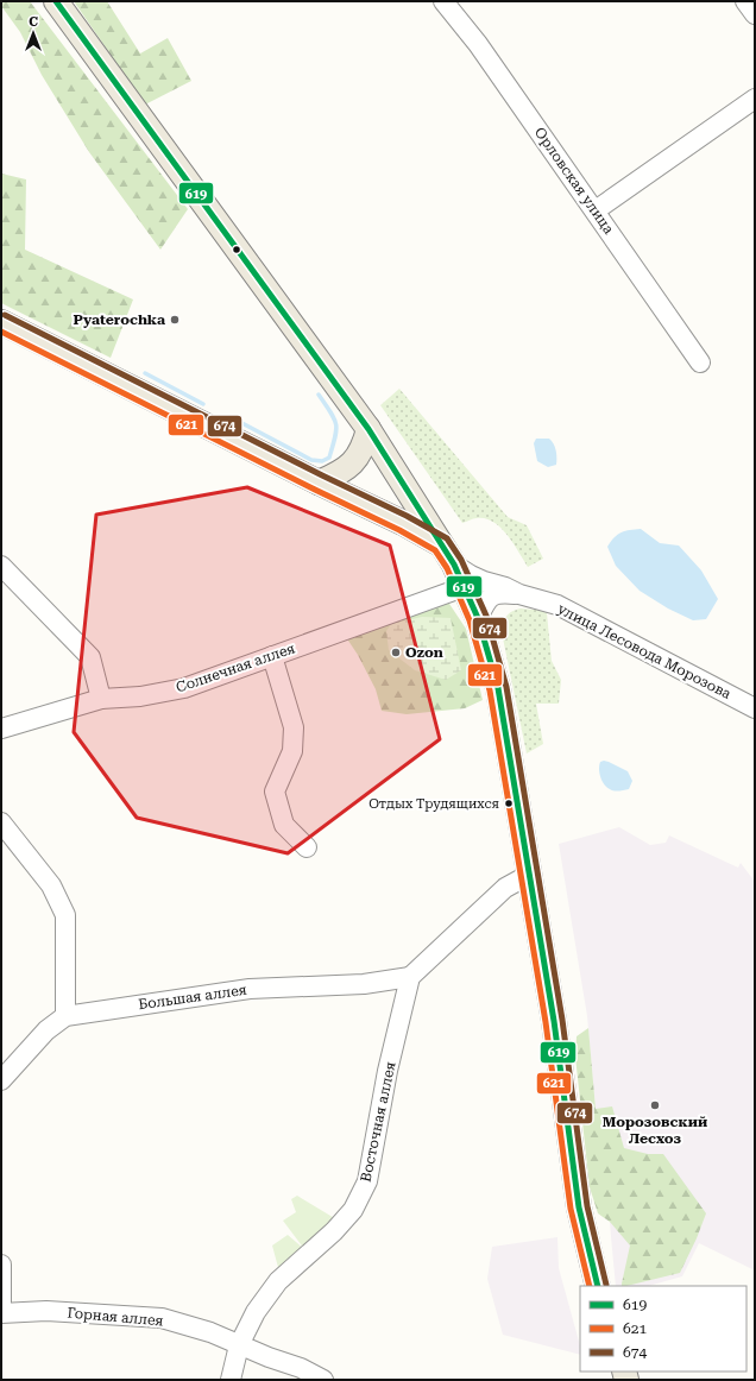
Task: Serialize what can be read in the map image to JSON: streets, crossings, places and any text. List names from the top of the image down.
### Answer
{
  "streets": {
    "street": [
      "Орловская улица",
      "улица Лесовода Морозова",
      "Солнечная аллея",
      "Большая аллея",
      "Восточная аллея",
      "Горная аллея"
    ]
  },
  "crossings": [
    ["Большая аллея", "Восточная аллея"],
    ["Восточная аллея", "Горная аллея"]
  ],
  "places": [
    "Pyaterochka",
    "Ozon",
    "Отдых Трудящихся",
    "Морозовский Лесхоз"
  ],
  "lines": ["transit line 619", "transit line 674", "transit line 621"],
  "legend": ["619", "621", "674"],
  "north": "top"
}
